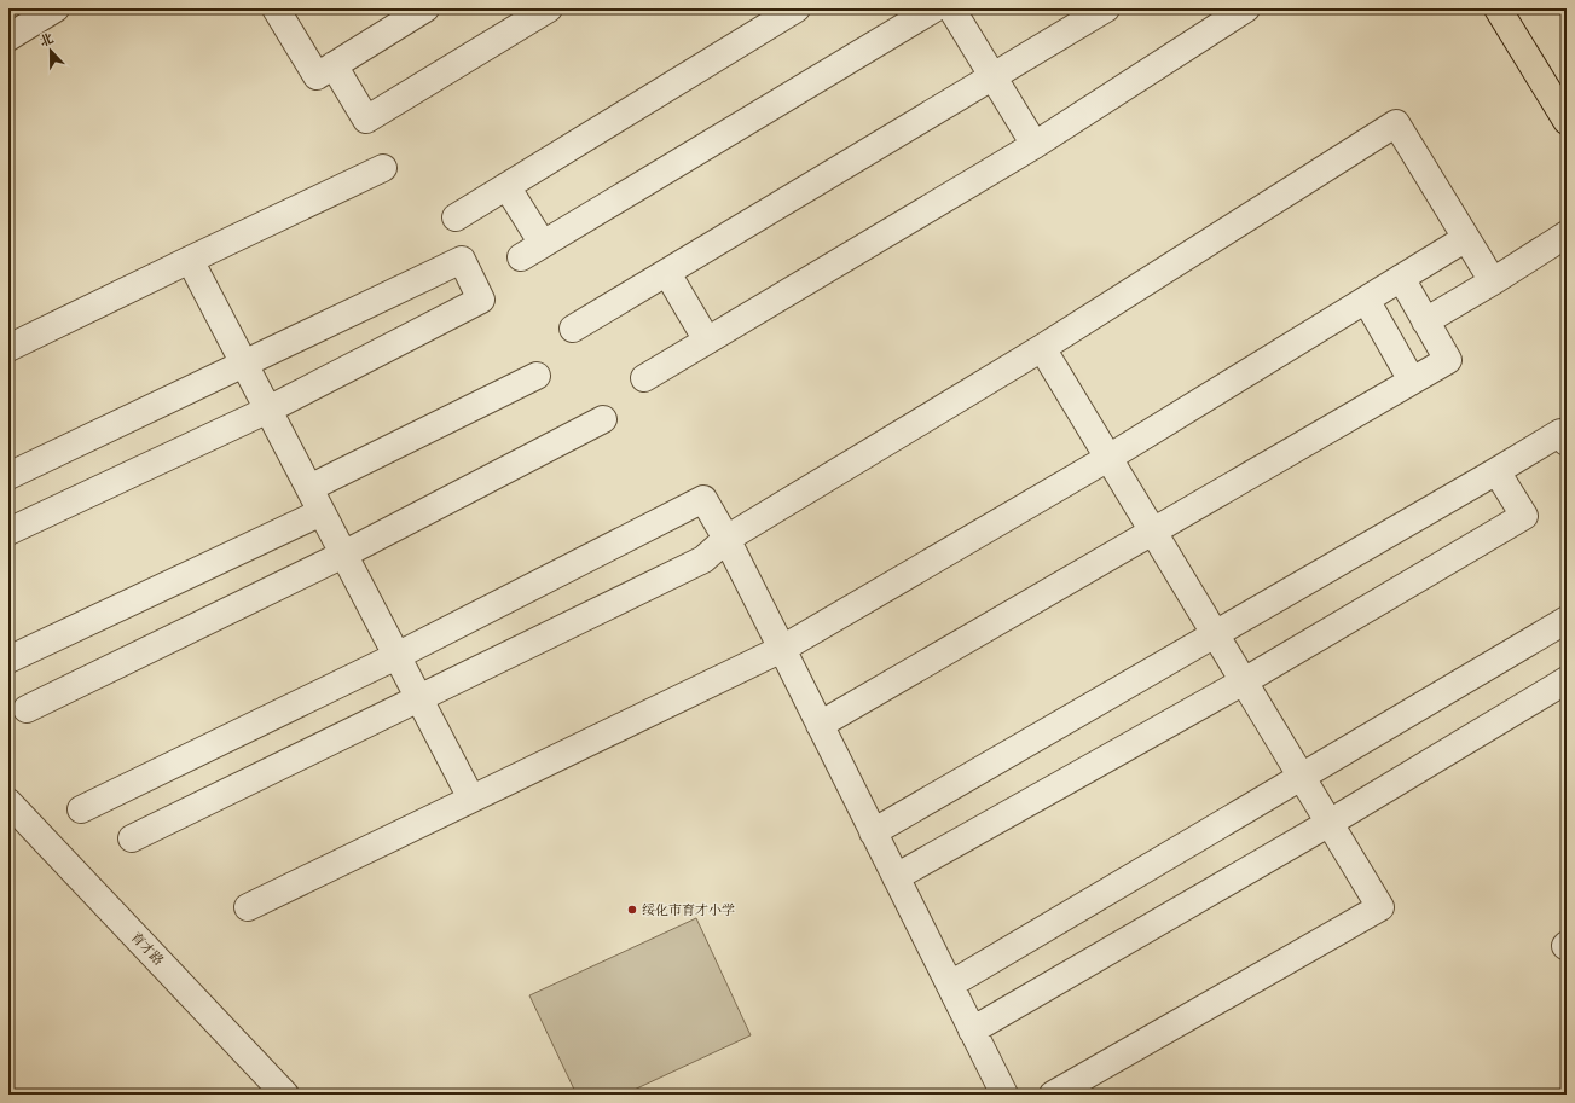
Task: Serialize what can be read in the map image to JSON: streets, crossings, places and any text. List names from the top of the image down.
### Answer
{
  "streets": {
    "street": ["育才路"]
  },
  "places": ["绥化市育才小学"],
  "north": "top"
}
